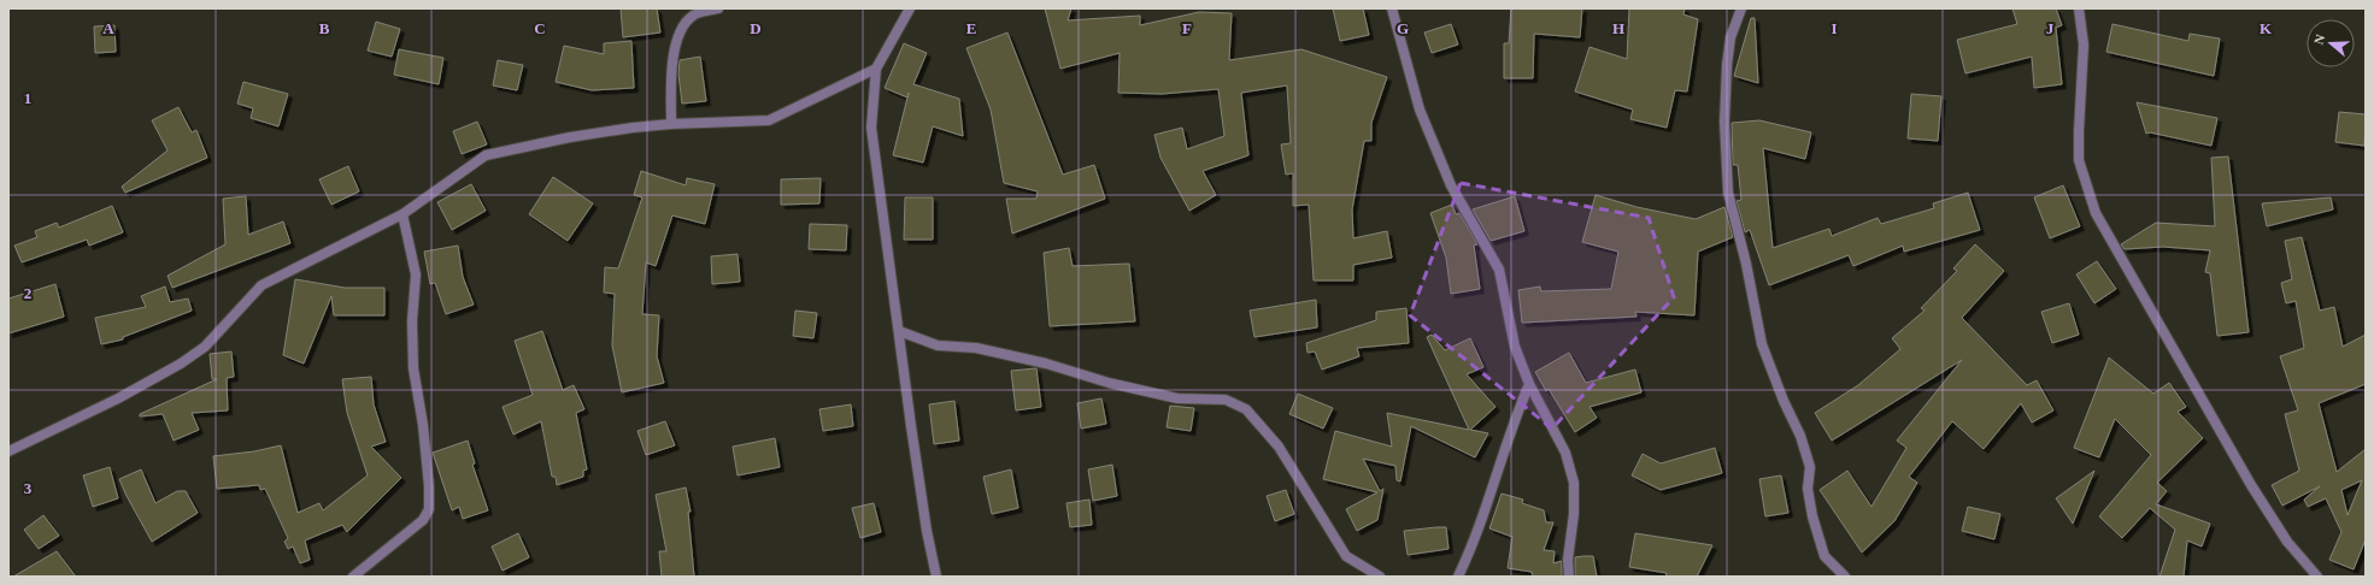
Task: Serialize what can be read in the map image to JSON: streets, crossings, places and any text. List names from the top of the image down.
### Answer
{
  "north": "left",
  "grid": {
    "columns": [
      "A",
      "B",
      "C",
      "D",
      "E",
      "F",
      "G",
      "H",
      "I",
      "J",
      "K"
    ],
    "rows": ["1", "2", "3"]
  }
}
